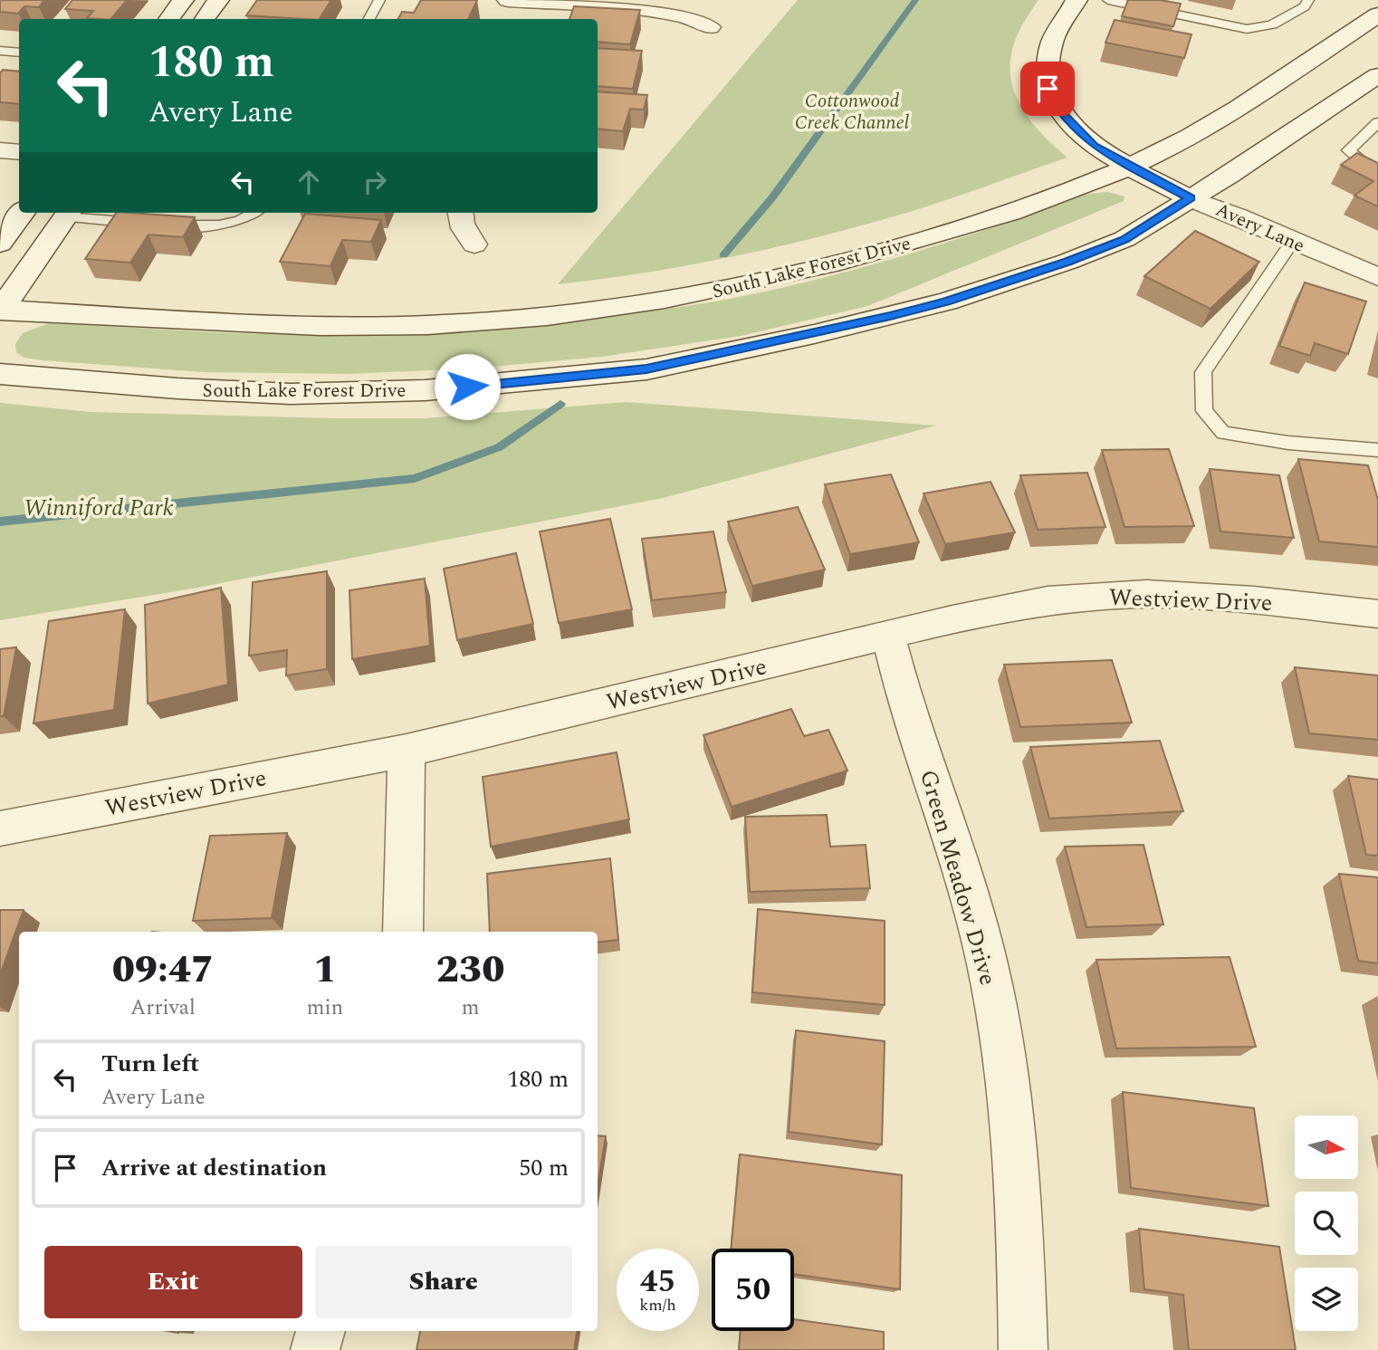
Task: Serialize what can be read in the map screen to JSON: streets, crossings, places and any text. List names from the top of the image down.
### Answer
{
  "streets": {
    "main road": [
      "Avery Lane",
      "South Lake Forest Drive",
      "Westview Drive",
      "Green Meadow Drive"
    ]
  },
  "crossings": [
    ["Avery Lane", "South Lake Forest Drive"],
    ["Westview Drive", "Green Meadow Drive"]
  ],
  "parks": ["Cottonwood Creek Channel", "Winniford Park"],
  "north": "right",
  "page": {
    "turn": ["180 m", "Avery Lane"],
    "eta": [
      "09:47",
      "Arrival",
      "1",
      "min",
      "230",
      "m"
    ],
    "list": [
      {
        "name": "Turn left",
        "note": "Avery Lane",
        "value": "180 m"
      },
      {
        "name": "Arrive at destination",
        "value": "50 m"
      }
    ],
    "buttons": ["Exit", "Share"],
    "speed": "45 km/h",
    "limit": "50"
  }
}
